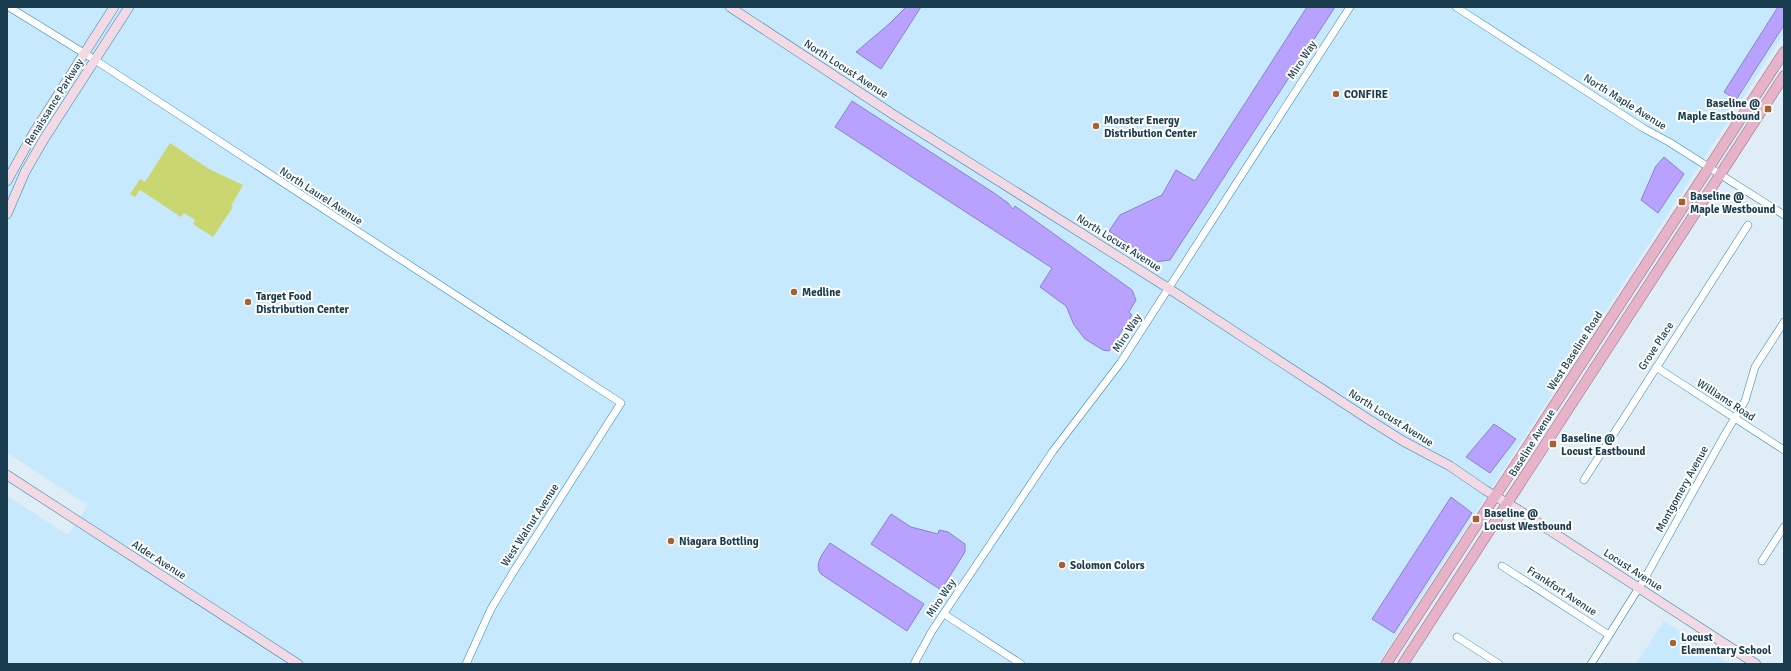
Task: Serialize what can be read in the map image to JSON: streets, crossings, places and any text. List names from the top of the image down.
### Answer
{
  "streets": {
    "main road": ["West Baseline Road", "Baseline Avenue"],
    "street": [
      "Miro Way",
      "North Locust Avenue",
      "Renaissance Parkway",
      "North Maple Avenue",
      "North Laurel Avenue",
      "Grove Place",
      "Williams Road",
      "Montgomery Avenue",
      "West Walnut Avenue",
      "Alder Avenue",
      "Locust Avenue",
      "Frankfort Avenue"
    ]
  },
  "crossings": [
    ["Miro Way", "North Locust Avenue"],
    ["North Locust Avenue", "West Baseline Road"],
    ["North Locust Avenue", "Locust Avenue"],
    ["Renaissance Parkway", "North Laurel Avenue"],
    ["North Maple Avenue", "West Baseline Road"],
    ["North Maple Avenue", "Baseline Avenue"],
    ["North Laurel Avenue", "West Walnut Avenue"],
    ["Grove Place", "Williams Road"],
    ["West Baseline Road", "Locust Avenue"],
    ["Williams Road", "Montgomery Avenue"],
    ["Baseline Avenue", "Locust Avenue"],
    ["Montgomery Avenue", "Locust Avenue"],
    ["Montgomery Avenue", "Frankfort Avenue"]
  ],
  "places": {
    "other": [
      "CONFIRE",
      "Monster Energy Distribution Center",
      "Medline",
      "Target Food Distribution Center",
      "Niagara Bottling",
      "Solomon Colors",
      "Locust Elementary School"
    ],
    "transit": [
      "Baseline @ Maple Eastbound",
      "Baseline @ Maple Westbound",
      "Baseline @ Locust Eastbound",
      "Baseline @ Locust Westbound"
    ]
  }
}
